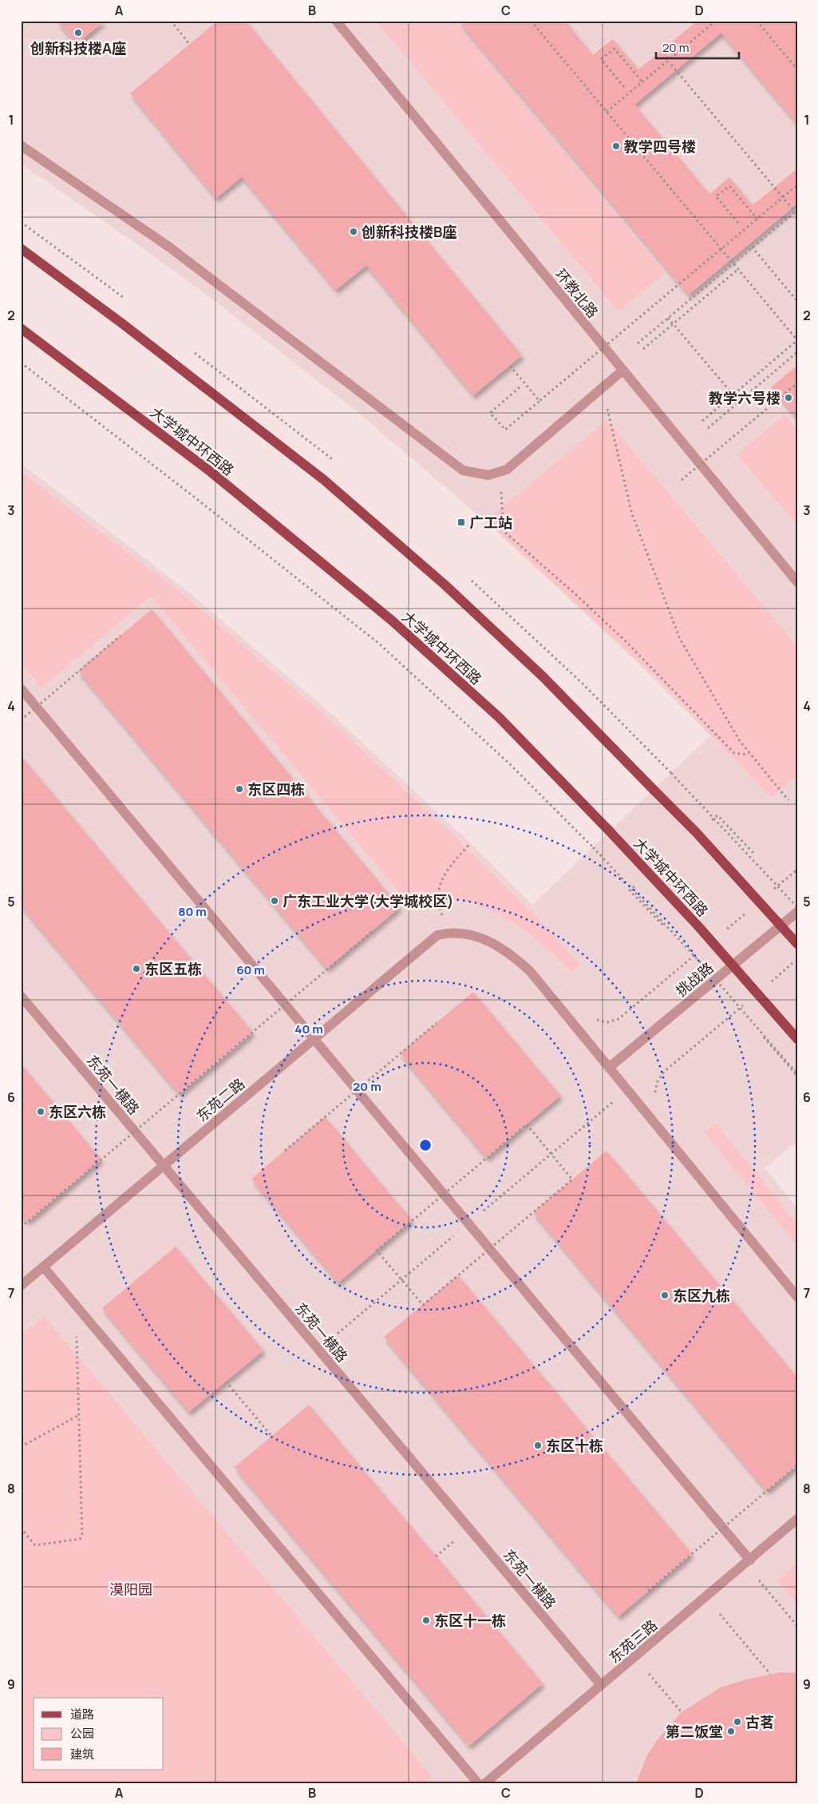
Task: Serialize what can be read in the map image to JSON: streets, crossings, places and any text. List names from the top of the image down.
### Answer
{
  "streets": {
    "main road": ["大学城中环西路"],
    "street": [
      "环教北路",
      "挑战路",
      "东苑一横路",
      "东苑二路",
      "东苑三路"
    ]
  },
  "crossings": [
    ["挑战路", "东苑二路"],
    ["东苑一横路", "东苑二路"],
    ["东苑一横路", "东苑三路"]
  ],
  "parks": ["漠阳园"],
  "places": {
    "other": [
      "创新科技楼A座",
      "教学四号楼",
      "创新科技楼B座",
      "教学六号楼",
      "东区四栋",
      "广东工业大学(大学城校区)",
      "东区五栋",
      "东区六栋",
      "东区九栋",
      "东区十栋",
      "东区十一栋",
      "古茗",
      "第二饭堂"
    ],
    "transit": ["广工站"]
  },
  "legend": ["道路", "公园", "建筑"],
  "scale_bar": "20 m",
  "grid": {
    "columns": [
      "A",
      "B",
      "C",
      "D"
    ],
    "rows": [
      "1",
      "2",
      "3",
      "4",
      "5",
      "6",
      "7",
      "8",
      "9"
    ]
  },
  "rings": [
    "80 m",
    "60 m",
    "40 m",
    "20 m"
  ]
}
